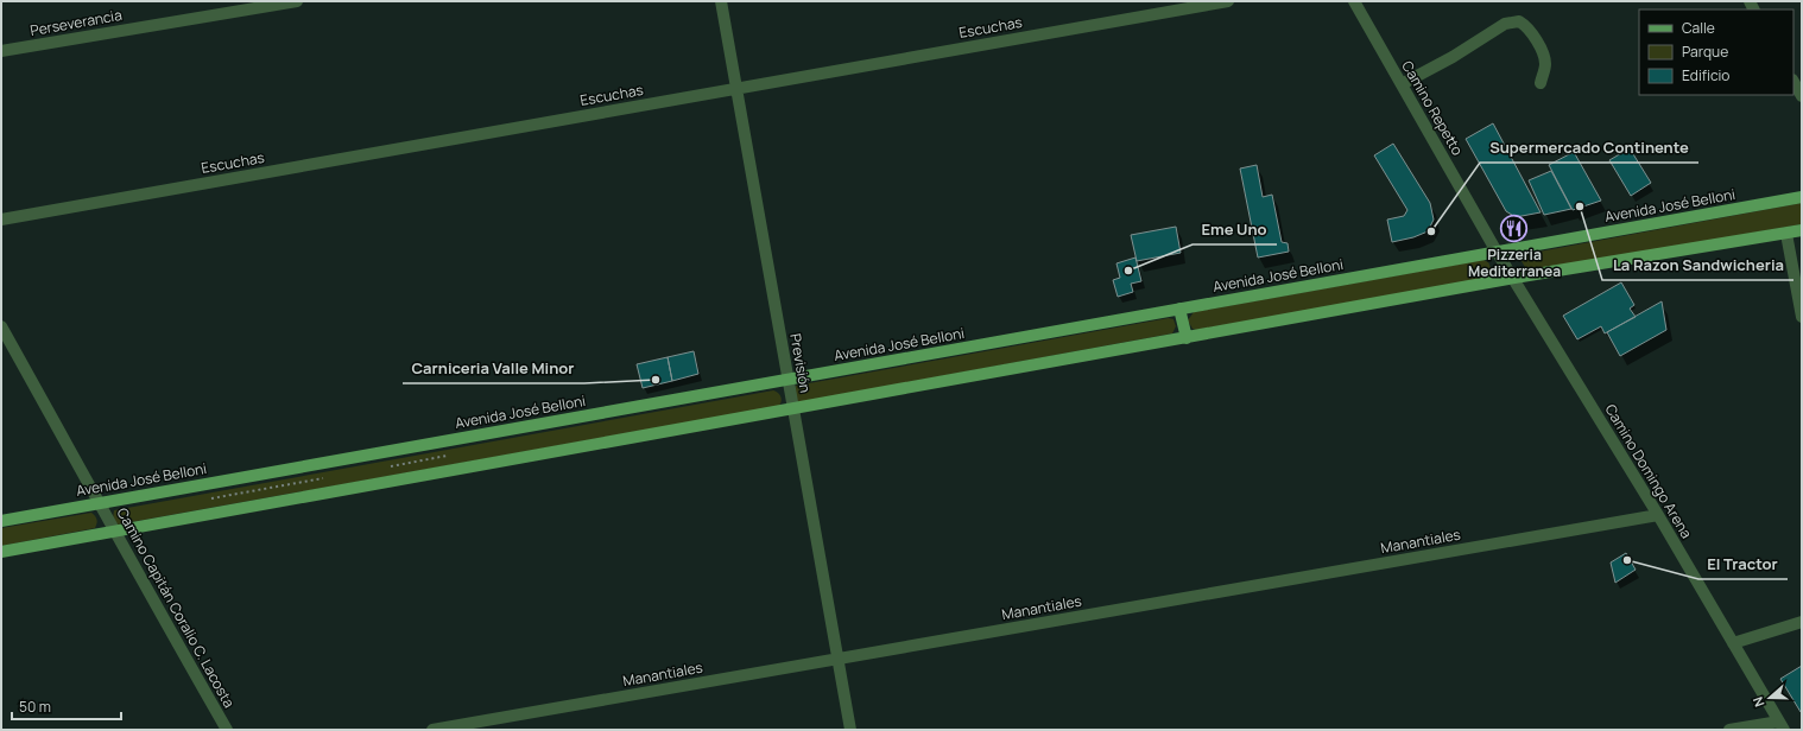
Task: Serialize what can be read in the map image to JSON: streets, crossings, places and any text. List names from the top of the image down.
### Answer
{
  "streets": {
    "main road": ["Avenida José Belloni"],
    "street": [
      "Perseverancia",
      "Escuchas",
      "Camino Repetto",
      "Previsión",
      "Camino Domingo Arena",
      "Manantiales",
      "Camino Capitán Coralio C. Lacosta"
    ]
  },
  "crossings": [
    ["Escuchas", "Previsión"],
    ["Camino Repetto", "Avenida José Belloni"],
    ["Camino Repetto", "Camino Domingo Arena"],
    ["Avenida José Belloni", "Previsión"],
    ["Avenida José Belloni", "Camino Capitán Coralio C. Lacosta"],
    ["Previsión", "Manantiales"],
    ["Camino Domingo Arena", "Manantiales"]
  ],
  "places": {
    "other": [
      "La Razon Sandwicheria",
      "Supermercado Continente",
      "Eme Uno",
      "Carniceria Valle Minor",
      "El Tractor"
    ],
    "restaurant": ["Pizzeria Mediterranea"]
  },
  "legend": ["Calle", "Parque", "Edificio"],
  "scale_bar": "50 m",
  "north": "left"
}
